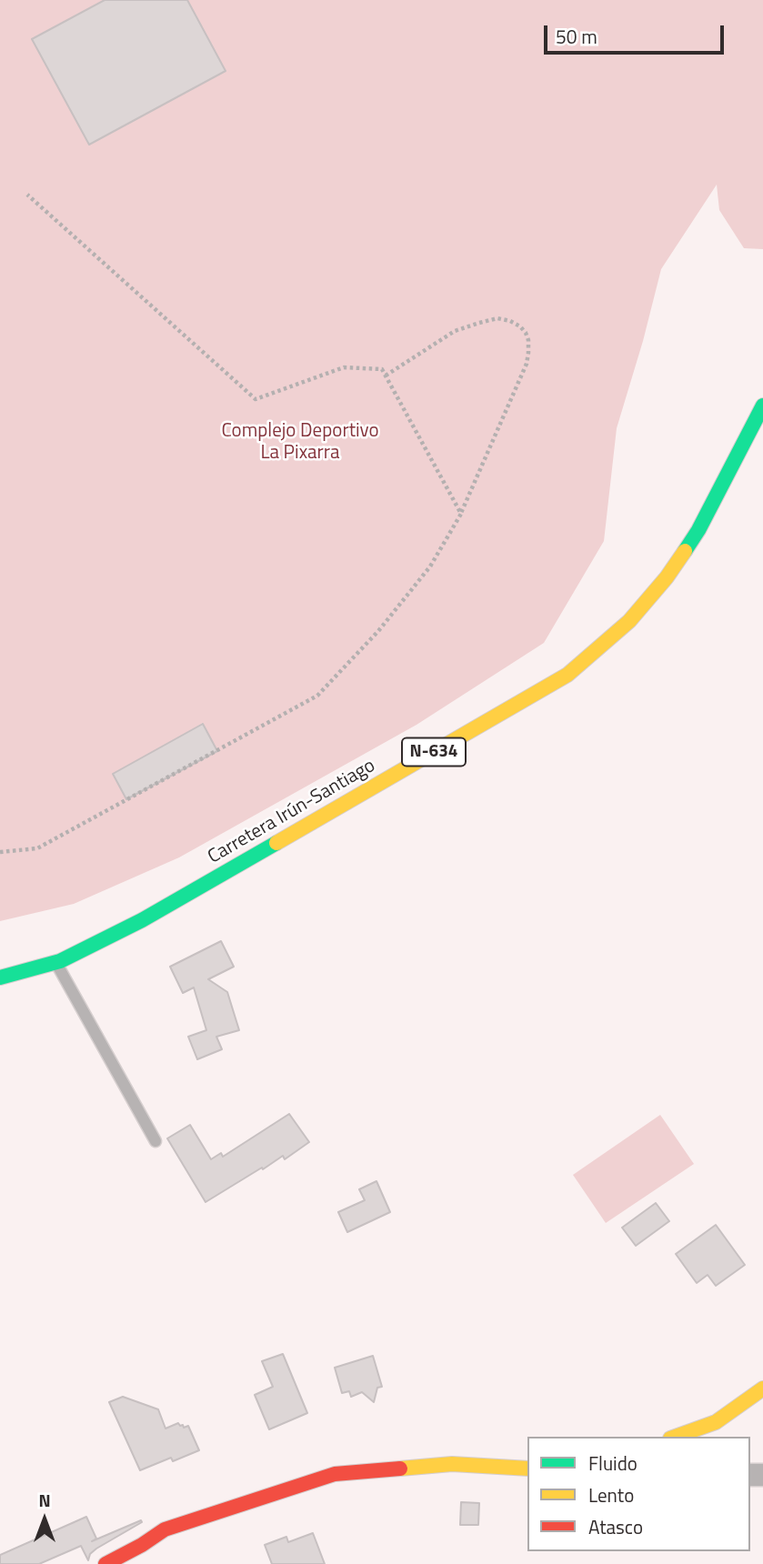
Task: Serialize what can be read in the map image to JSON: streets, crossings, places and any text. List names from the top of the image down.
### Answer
{
  "streets": {
    "main road": ["N-634", "Carretera Irún-Santiago"]
  },
  "parks": ["Complejo Deportivo La Pixarra"],
  "legend": ["Fluido", "Lento", "Atasco"],
  "scale_bar": "50 m",
  "north": "top"
}
